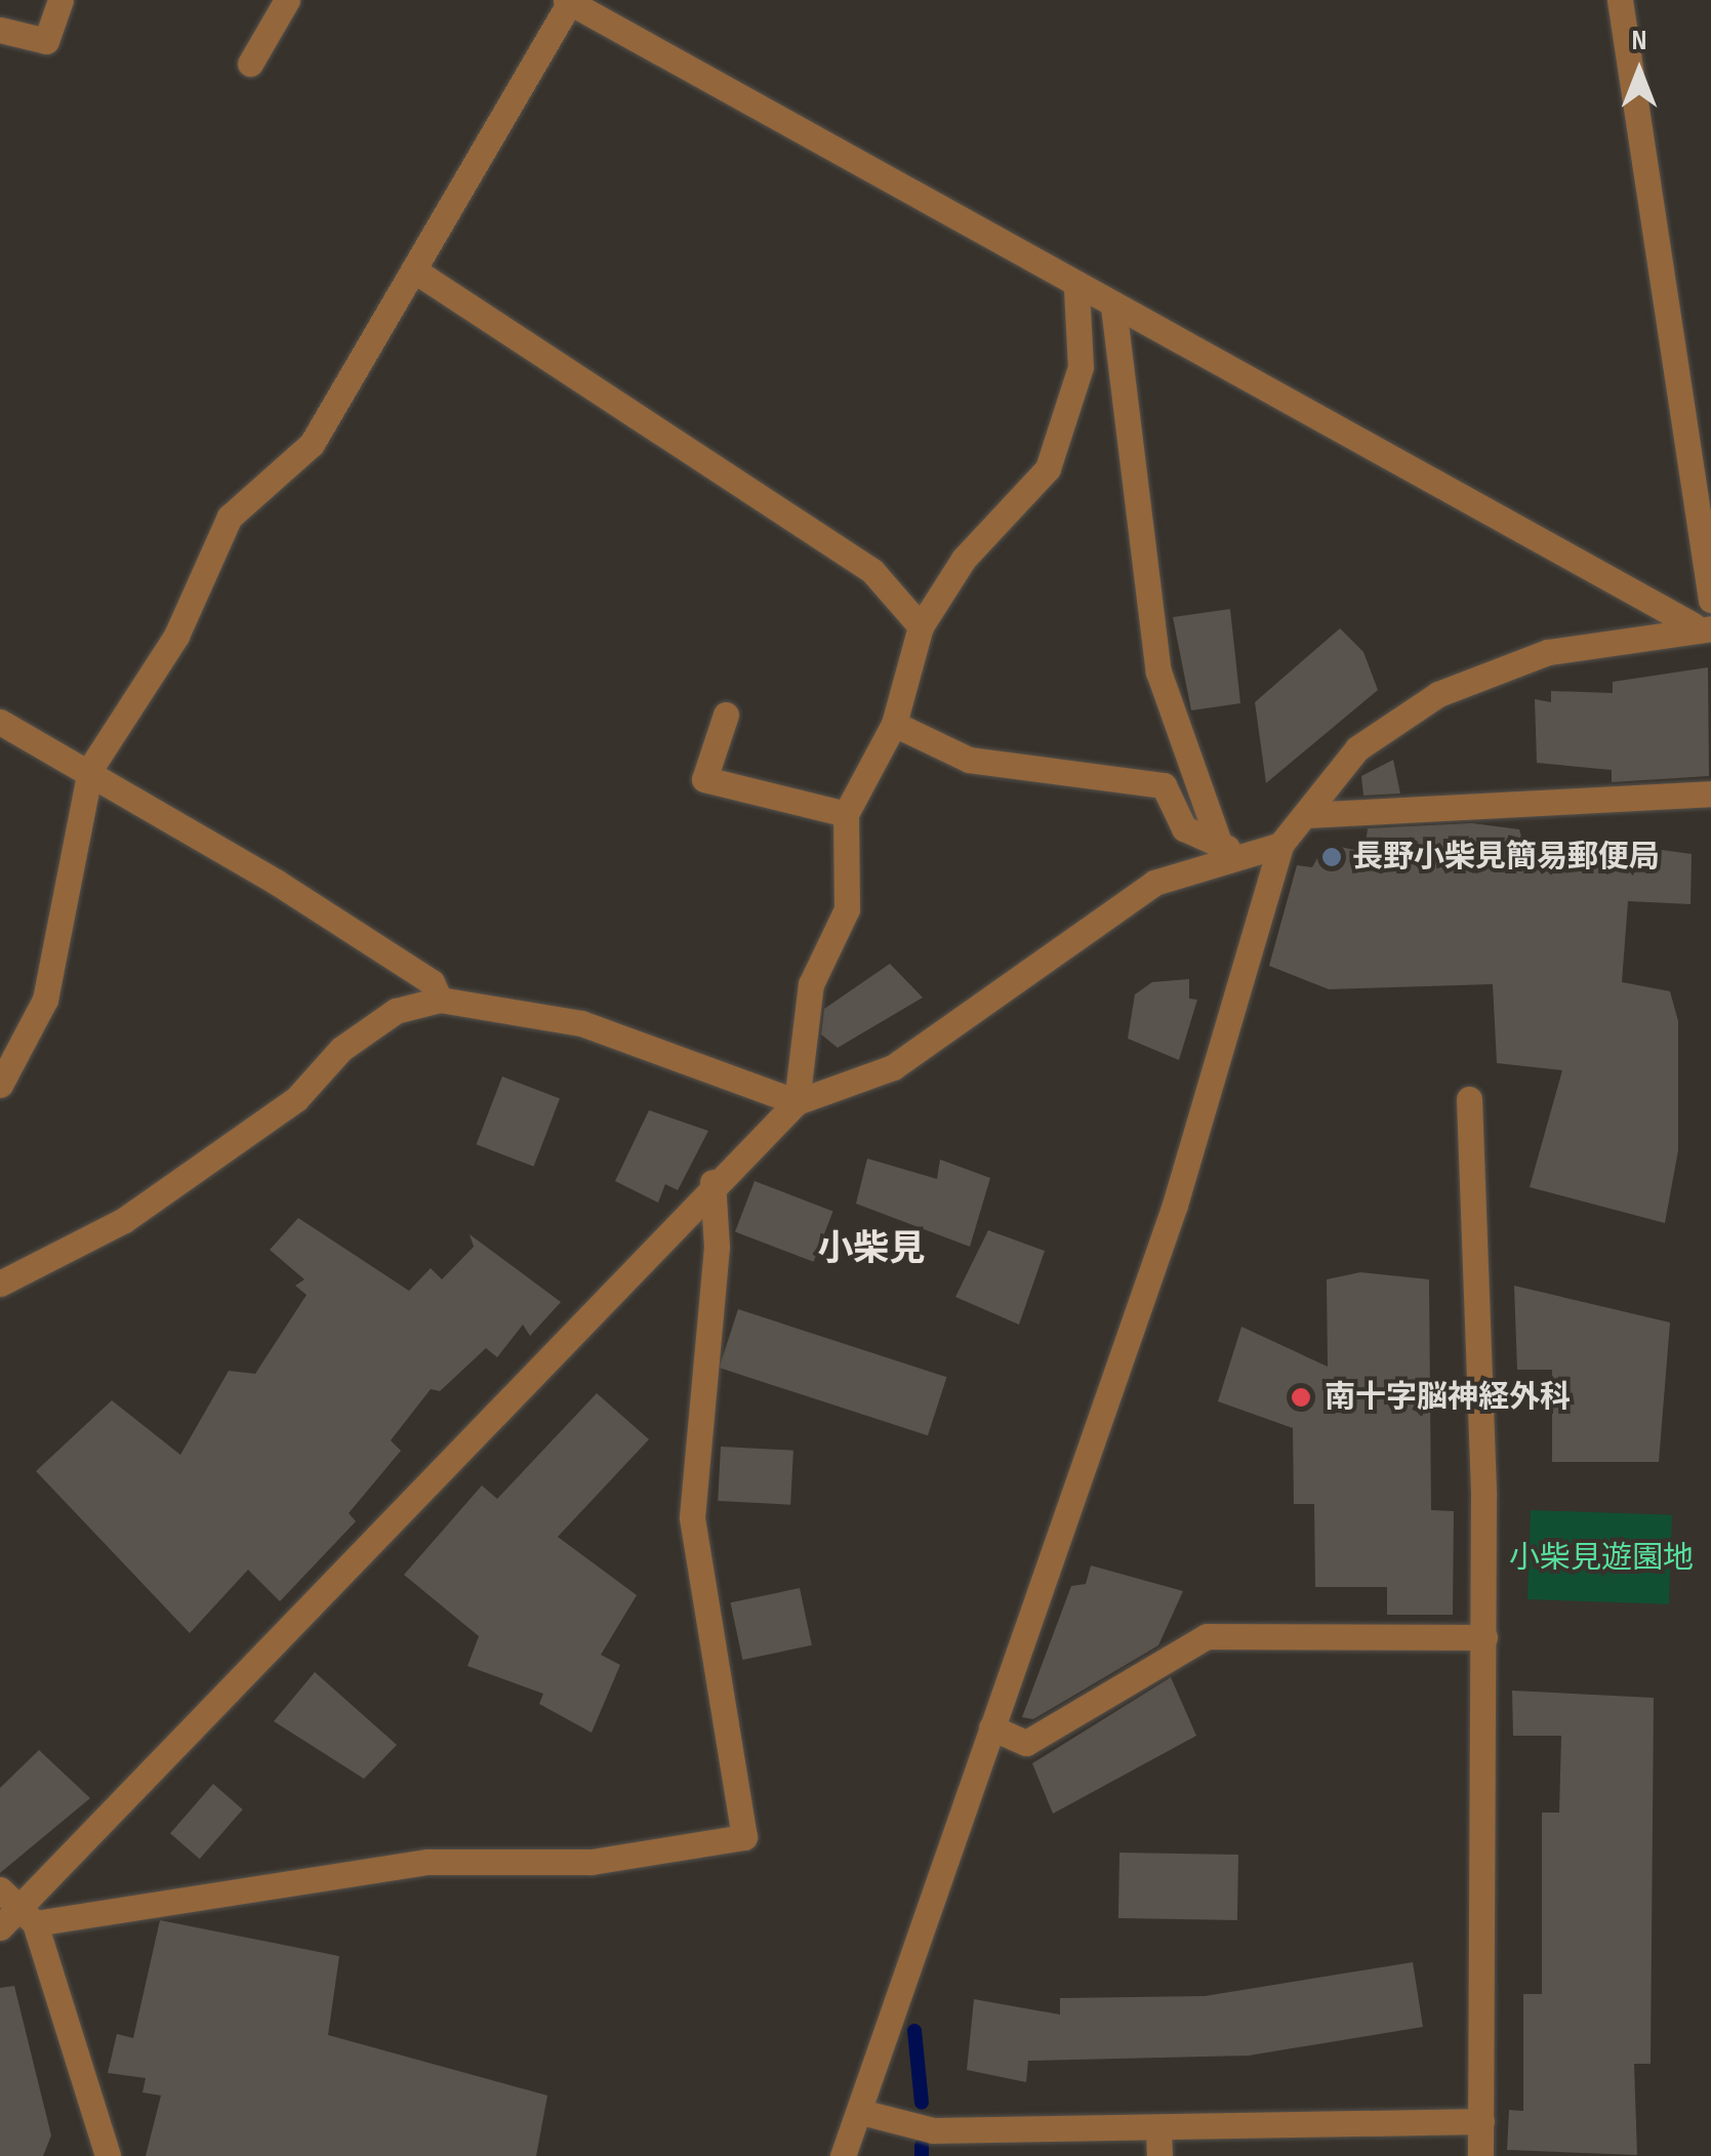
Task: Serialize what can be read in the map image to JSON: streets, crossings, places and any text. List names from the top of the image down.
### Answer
{
  "districts": ["小柴見"],
  "parks": ["小柴見遊園地"],
  "places": ["長野小柴見簡易郵便局", "南十字脳神経外科"],
  "north": "top"
}
